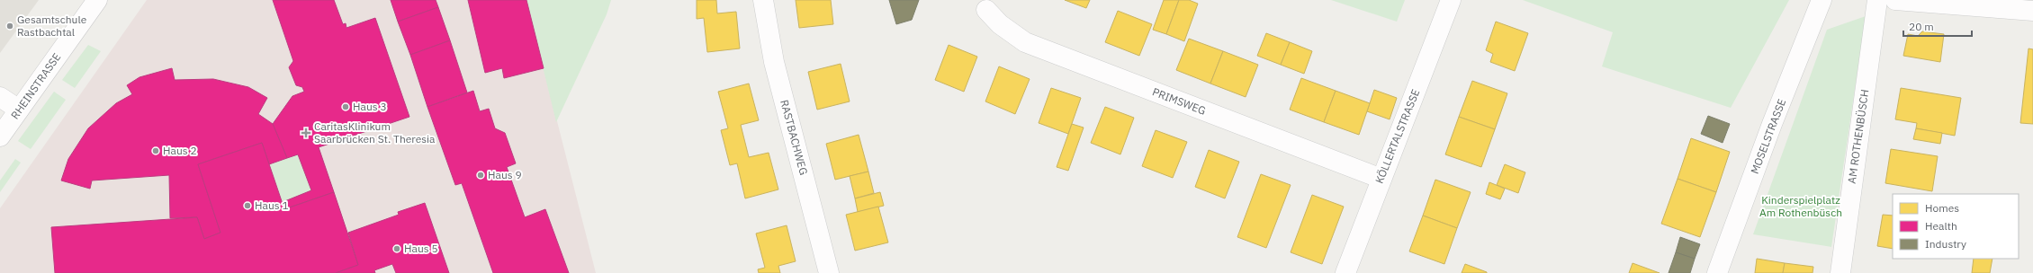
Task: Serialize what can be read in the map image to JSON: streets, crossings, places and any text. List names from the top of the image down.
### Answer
{
  "streets": {
    "street": [
      "RHEINSTRASSE",
      "PRIMSWEG",
      "KÖLLERTALSTRASSE",
      "MOSELSTRASSE",
      "AM ROTHENBÜSCH",
      "RASTBACHWEG"
    ]
  },
  "crossings": [
    ["PRIMSWEG", "KÖLLERTALSTRASSE"]
  ],
  "parks": ["Kinderspielplatz Am Rothenbüsch"],
  "places": {
    "other": [
      "Gesamtschule Rastbachtal",
      "Haus 3",
      "Haus 2",
      "Haus 9",
      "Haus 1",
      "Haus 5"
    ],
    "health": ["CaritasKlinikum Saarbrücken St. Theresia"]
  },
  "legend": ["Homes", "Health", "Industry"],
  "scale_bar": "20 m"
}
